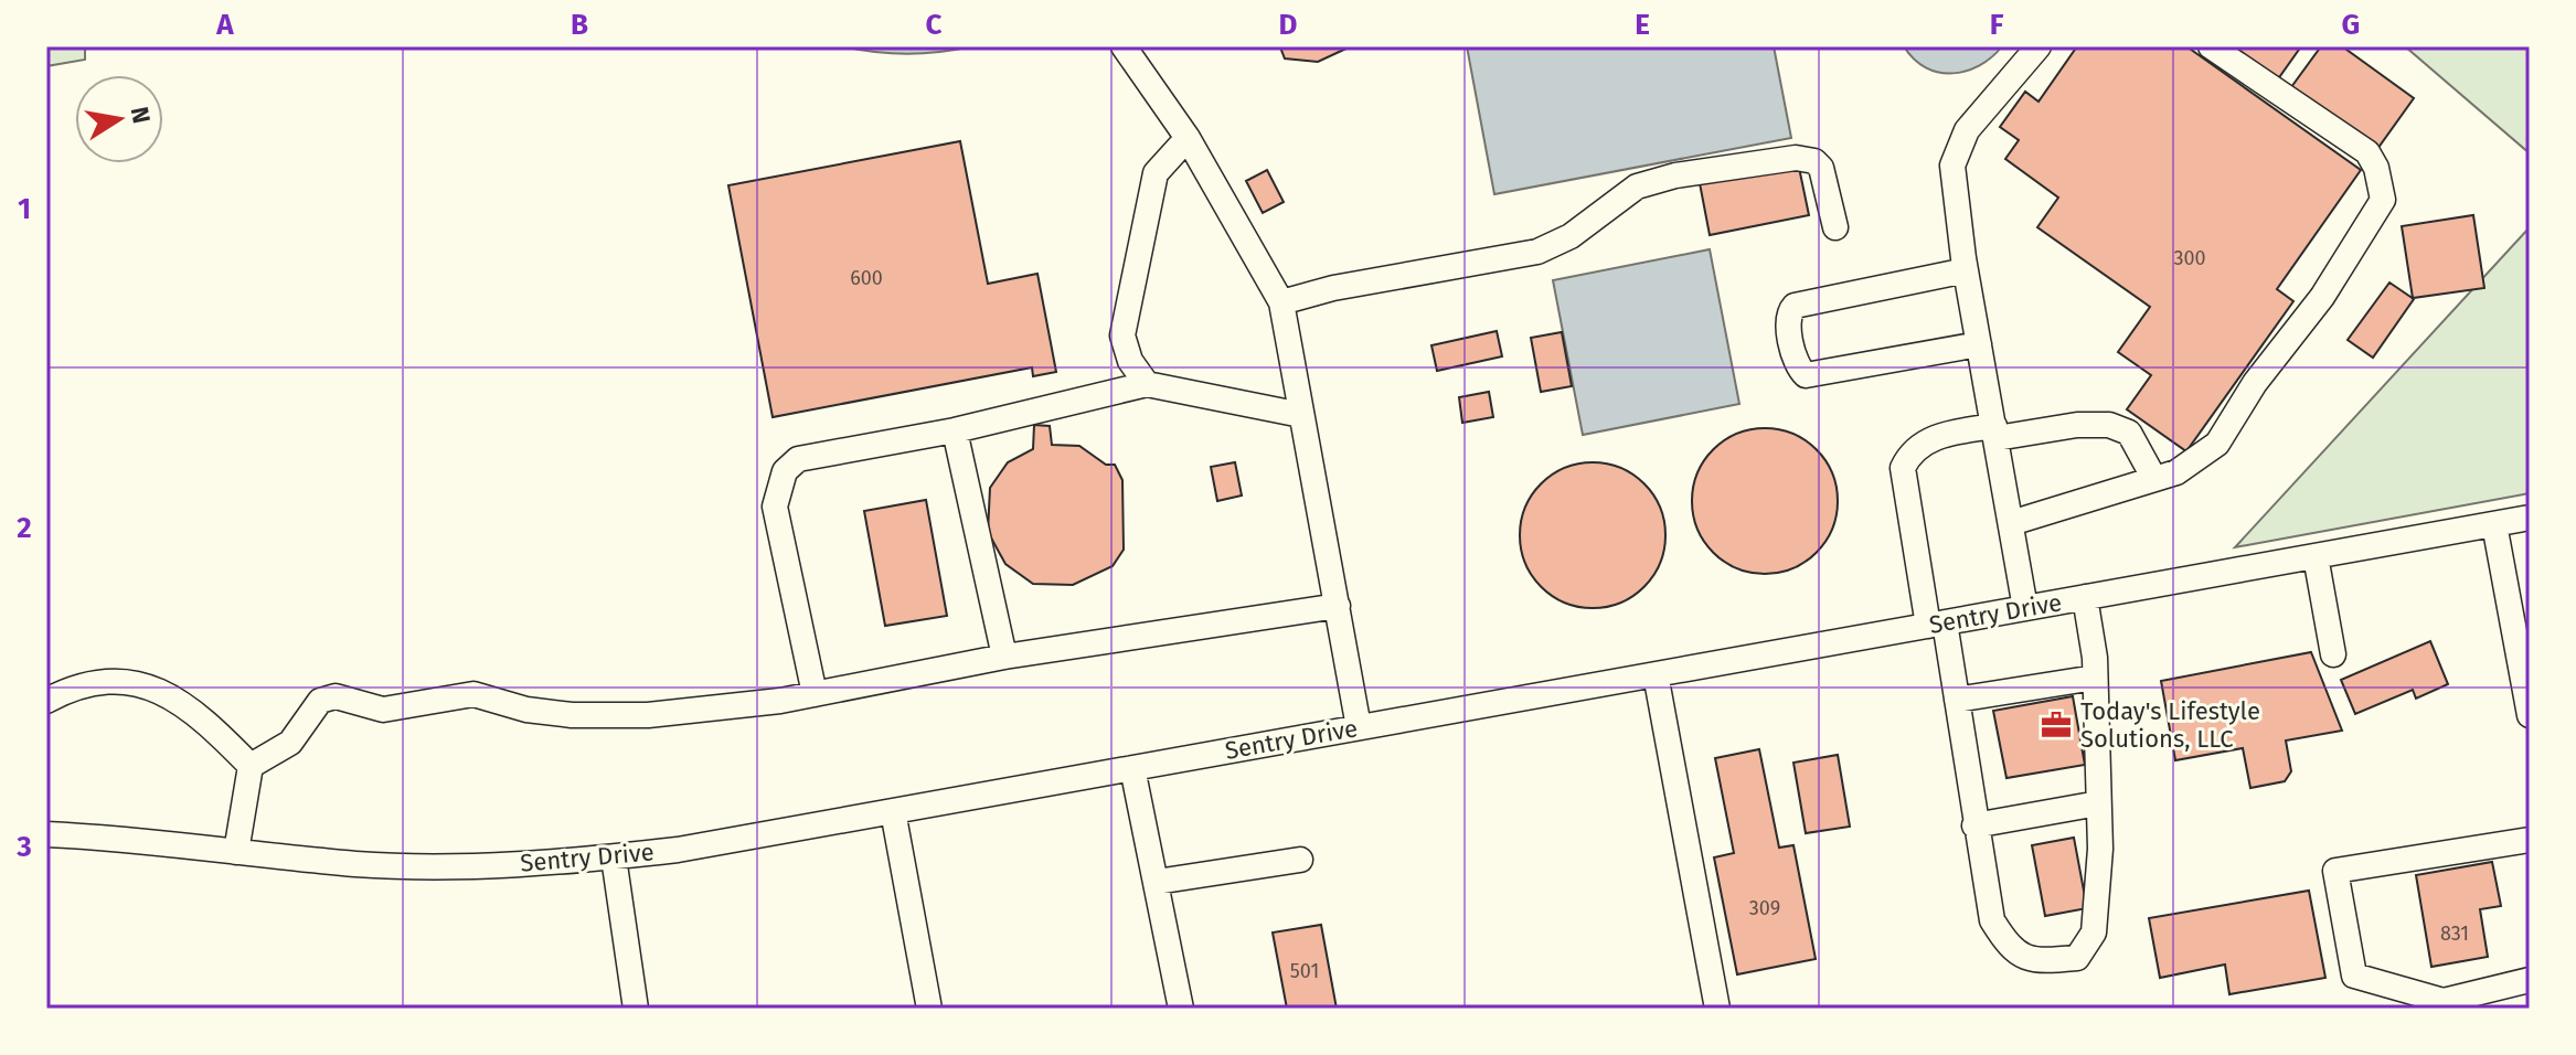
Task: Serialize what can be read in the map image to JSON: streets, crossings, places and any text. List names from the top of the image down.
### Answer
{
  "streets": {
    "street": ["Sentry Drive"]
  },
  "places": {
    "office": ["Today's Lifestyle Solutions, LLC"]
  },
  "house_numbers": [
    "300",
    "600",
    "309",
    "831",
    "501"
  ],
  "north": "right",
  "grid": {
    "columns": [
      "A",
      "B",
      "C",
      "D",
      "E",
      "F",
      "G"
    ],
    "rows": ["1", "2", "3"]
  }
}
